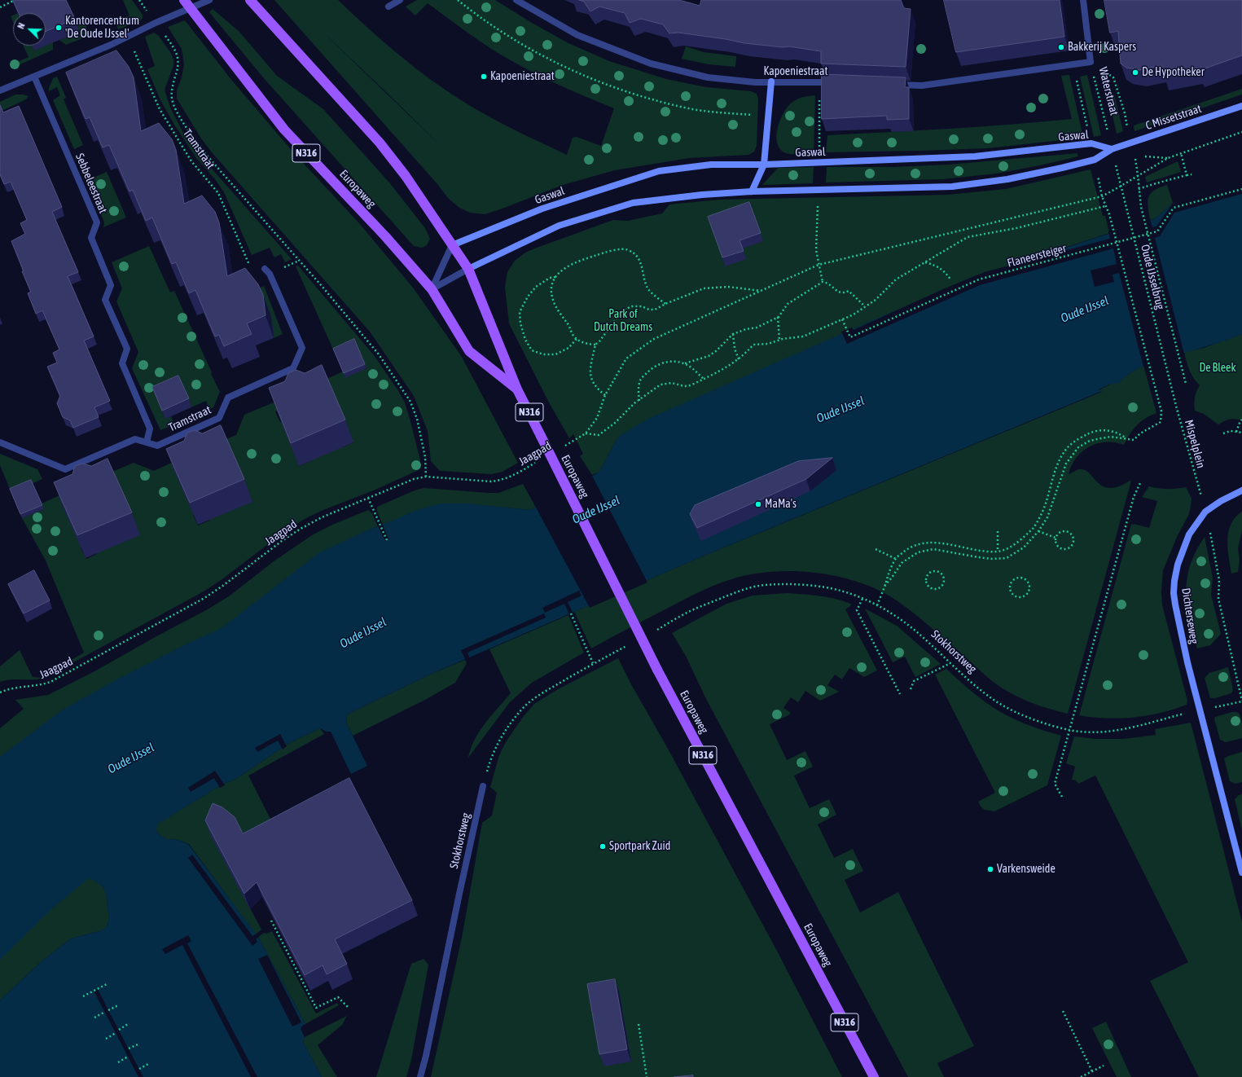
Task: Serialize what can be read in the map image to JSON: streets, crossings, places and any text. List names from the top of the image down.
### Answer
{
  "streets": {
    "main road": ["N316", "Europaweg"],
    "street": [
      "Kapoeniestraat",
      "Waterstraat",
      "C Missetstraat",
      "Gaswal",
      "Tramstraat",
      "Sebbeleestraat",
      "Dichterseweg",
      "Stokhorstweg"
    ],
    "path": [
      "Flaneersteiger",
      "Oude IJsselbrug",
      "Mispelplein",
      "Jaagpad"
    ]
  },
  "crossings": [
    ["Waterstraat", "C Missetstraat"],
    ["Waterstraat", "Gaswal"],
    ["Waterstraat", "Oude IJsselbrug"],
    ["C Missetstraat", "Gaswal"],
    ["C Missetstraat", "Oude IJsselbrug"],
    ["Gaswal", "Europaweg"],
    ["Gaswal", "Oude IJsselbrug"],
    ["Tramstraat", "Sebbeleestraat"],
    ["Oude IJsselbrug", "Mispelplein"],
    ["Dichterseweg", "Stokhorstweg"]
  ],
  "water": ["Oude IJssel"],
  "parks": ["Park of Dutch Dreams", "De Bleek"],
  "places": [
    "Kantorencentrum 'De Oude IJssel'",
    "Bakkerij Kaspers",
    "De Hypotheker",
    "Kapoeniestraat",
    "MaMa's",
    "Sportpark Zuid",
    "Varkensweide"
  ],
  "north": "top left"
}
